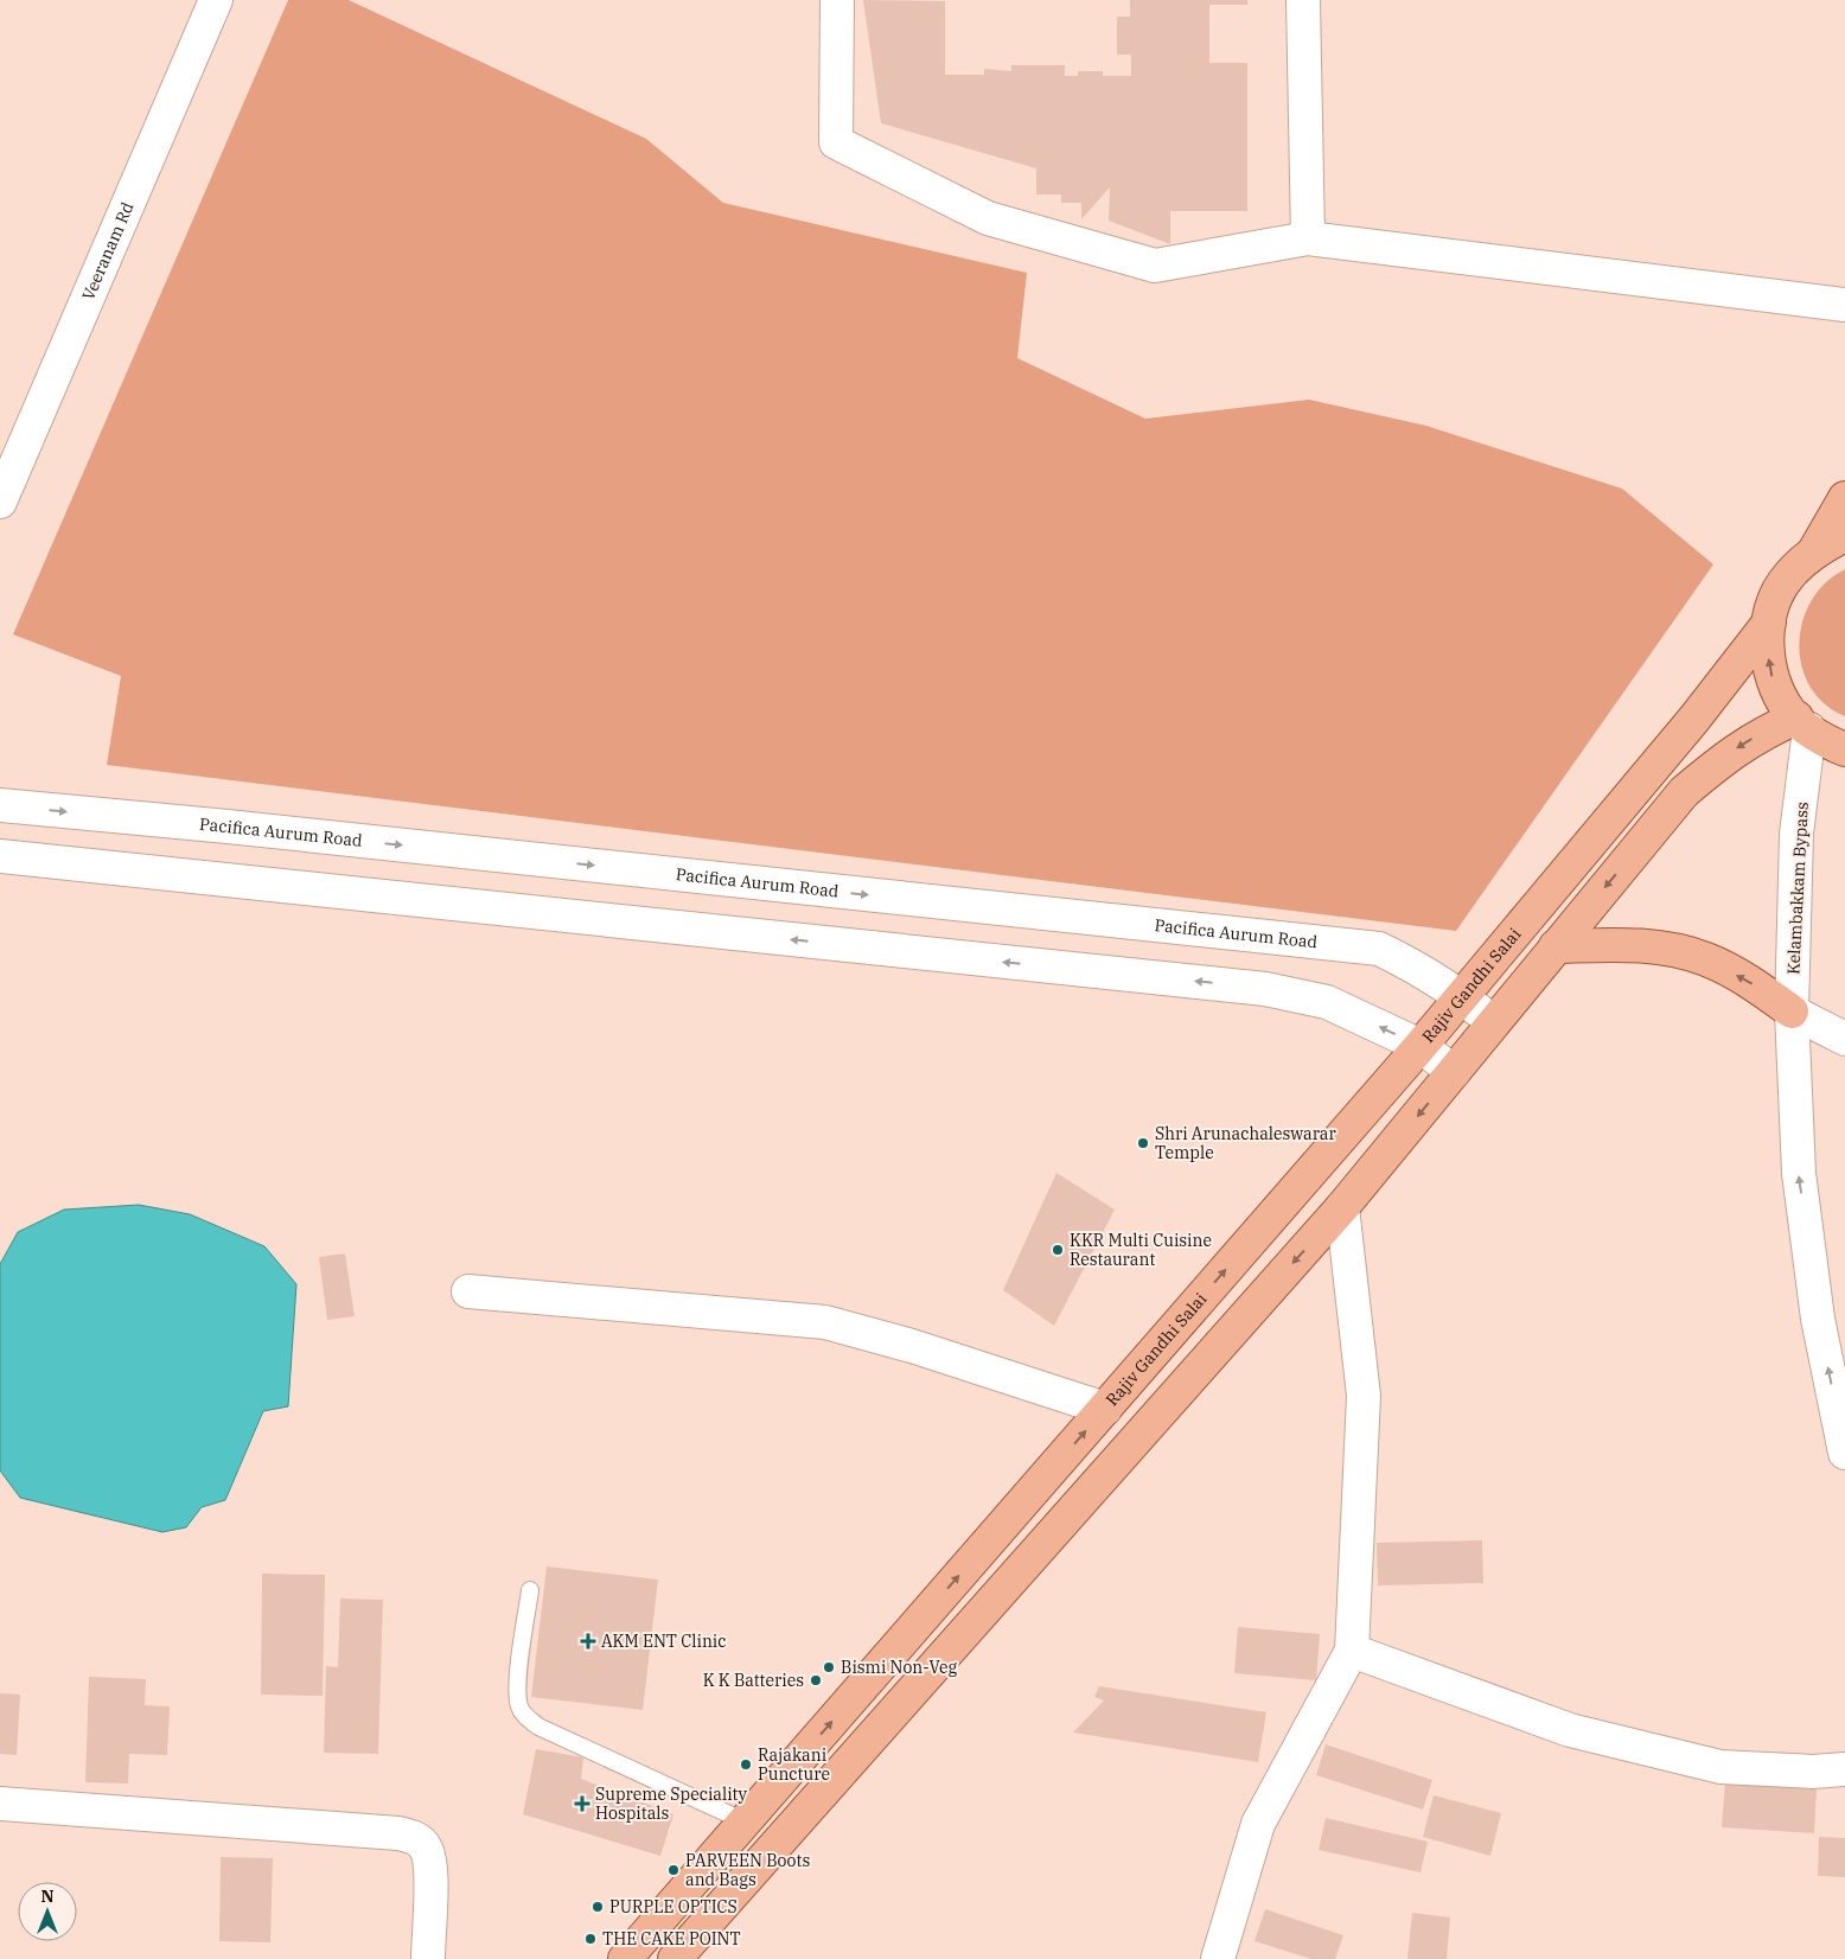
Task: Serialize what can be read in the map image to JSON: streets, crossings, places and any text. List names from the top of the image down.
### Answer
{
  "streets": {
    "main road": ["Rajiv Gandhi Salai"],
    "street": ["Veeranam Rd", "Pacifica Aurum Road", "Kelambakkam Bypass"]
  },
  "crossings": [
    ["Pacifica Aurum Road", "Rajiv Gandhi Salai"]
  ],
  "one_way": ["Kelambakkam Bypass"],
  "places": {
    "other": [
      "Shri Arunachaleswarar Temple",
      "KKR Multi Cuisine Restaurant",
      "Bismi Non-Veg",
      "K K Batteries",
      "Rajakani Puncture",
      "PARVEEN Boots and Bags",
      "PURPLE OPTICS",
      "THE CAKE POINT"
    ],
    "health": ["AKM ENT Clinic", "Supreme Speciality Hospitals"]
  },
  "north": "top"
}
